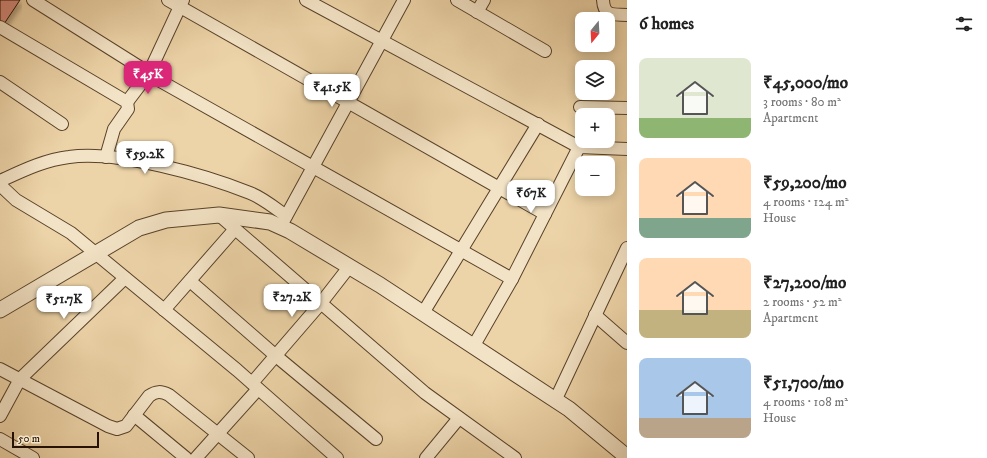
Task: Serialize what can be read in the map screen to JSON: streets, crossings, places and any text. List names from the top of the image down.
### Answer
{
  "scale_bar": "50 m",
  "north": "bottom",
  "page": {
    "heading": "6 homes",
    "map_buttons": ["+", "−"],
    "list": [
      {
        "name": "₹45,000/mo",
        "note": "3 rooms · 80 m² · Apartment"
      },
      {
        "name": "₹59,200/mo",
        "note": "4 rooms · 124 m² · House"
      },
      {
        "name": "₹27,200/mo",
        "note": "2 rooms · 52 m² · Apartment"
      },
      {
        "name": "₹51,700/mo",
        "note": "4 rooms · 108 m² · House"
      }
    ],
    "price": [
      "₹45K",
      "₹41.5K",
      "₹59.2K",
      "₹67K",
      "₹27.2K",
      "₹51.7K"
    ],
    "scale": "50 m"
  }
}
